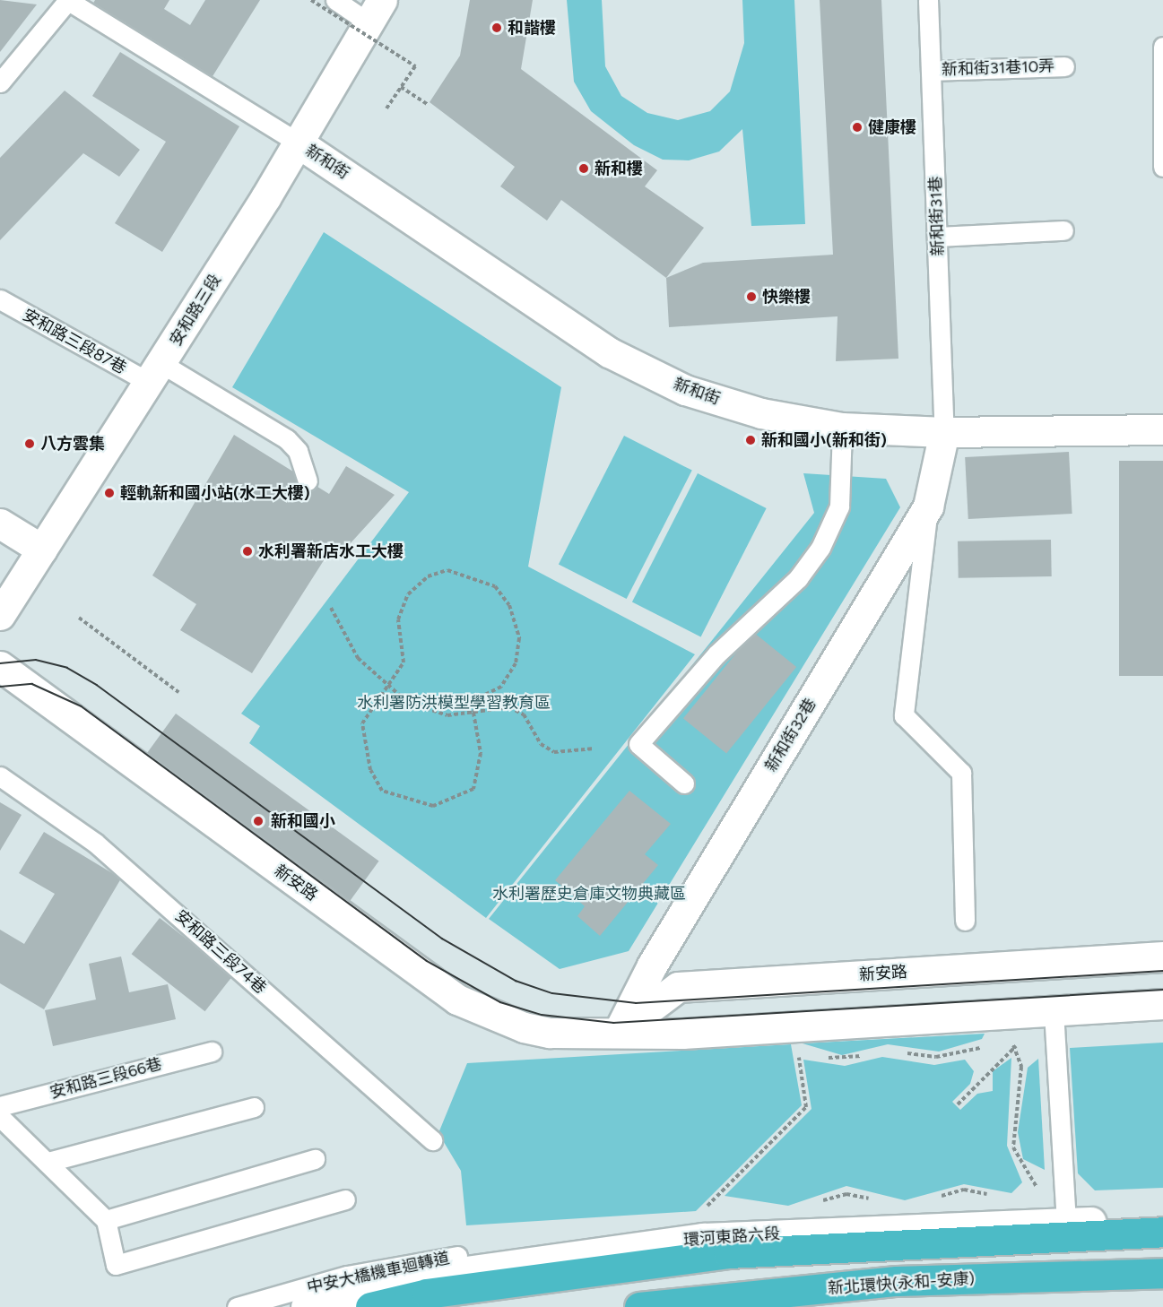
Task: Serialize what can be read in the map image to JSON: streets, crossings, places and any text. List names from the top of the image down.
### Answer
{
  "streets": {
    "highway": ["新北環快(永和-安康)"],
    "street": [
      "新和街",
      "安和路三段",
      "新和街32巷",
      "新安路",
      "環河東路六段"
    ],
    "lane": [
      "新和街31巷10弄",
      "新和街31巷",
      "安和路三段87巷",
      "安和路三段74巷",
      "安和路三段66巷",
      "中安大橋機車迴轉道"
    ]
  },
  "crossings": [
    ["新和街31巷10弄", "新和街31巷"],
    ["新和街", "新和街31巷"],
    ["新和街", "安和路三段"],
    ["新和街", "新和街32巷"],
    ["新和街31巷", "新和街32巷"],
    ["安和路三段", "安和路三段87巷"],
    ["新和街32巷", "新安路"]
  ],
  "parks": ["水利署防洪模型學習教育區", "水利署歷史倉庫文物典藏區"],
  "places": [
    "和諧樓",
    "健康樓",
    "新和樓",
    "快樂樓",
    "新和國小(新和街)",
    "八方雲集",
    "輕軌新和國小站(水工大樓)",
    "水利署新店水工大樓",
    "新和國小"
  ]
}
